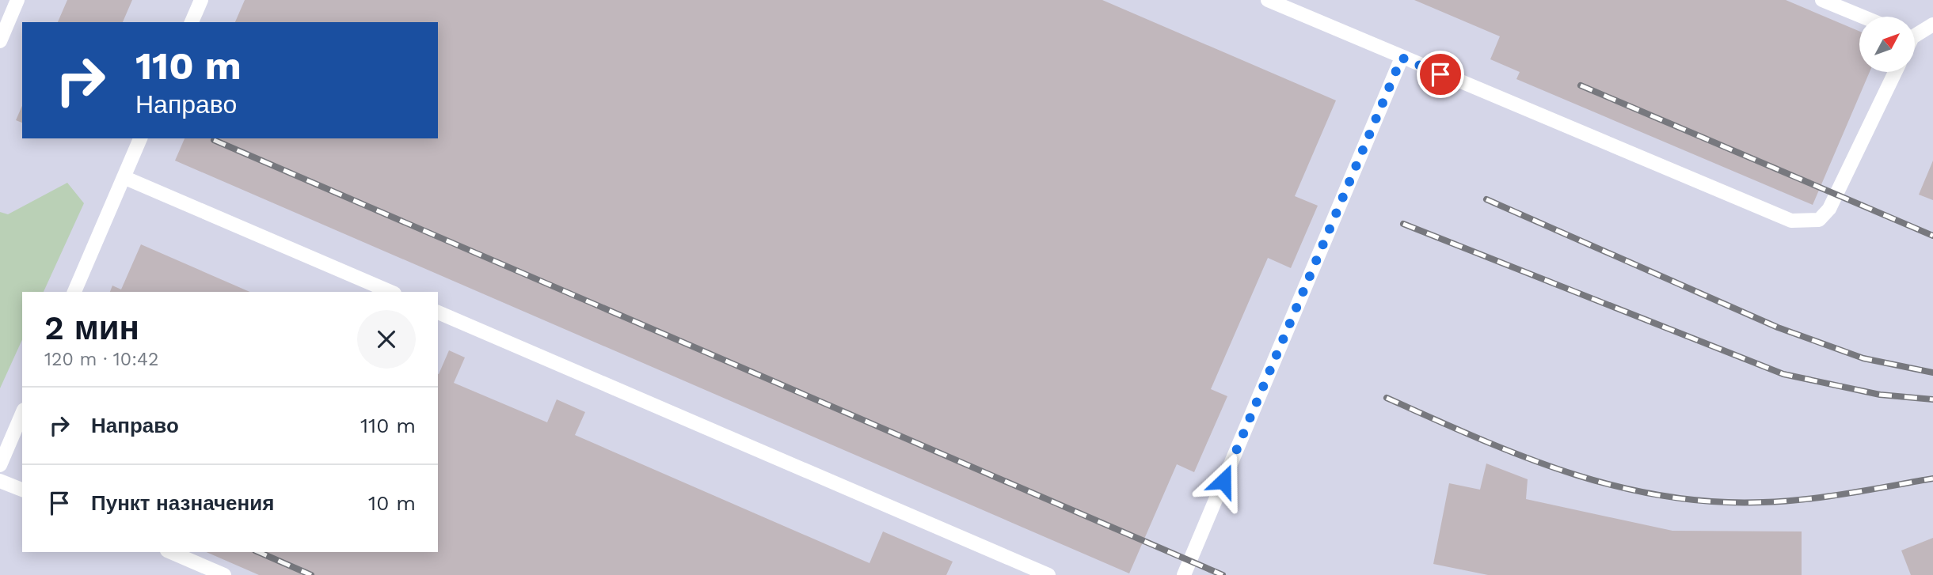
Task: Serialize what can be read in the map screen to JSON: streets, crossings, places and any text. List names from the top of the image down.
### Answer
{
  "north": "top right",
  "page": {
    "turn": ["110 m", "Направо"],
    "heading": ["2 мин", "120 m · 10:42"],
    "list": [
      {
        "name": "Направо",
        "value": "110 m"
      },
      {
        "name": "Пункт назначения",
        "value": "10 m"
      }
    ]
  }
}
